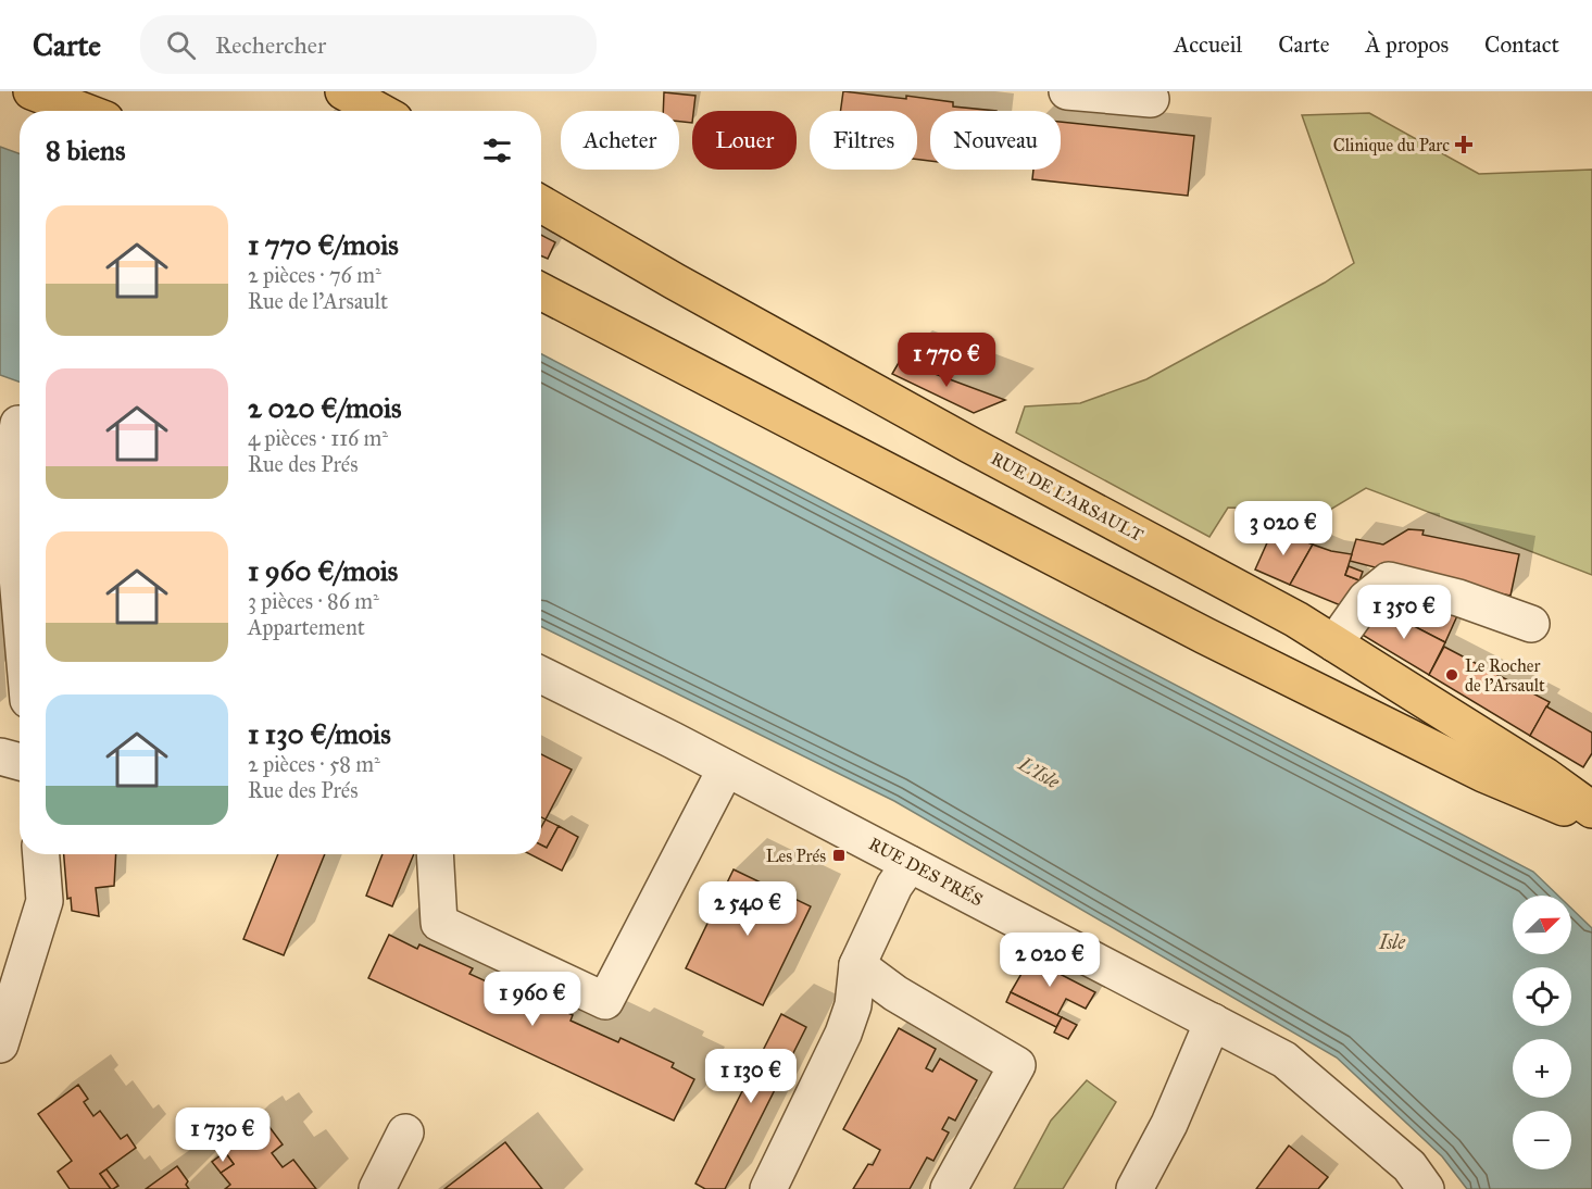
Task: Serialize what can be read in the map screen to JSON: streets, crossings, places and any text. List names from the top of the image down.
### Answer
{
  "streets": {
    "main road": ["RUE DE L'ARSAULT"],
    "street": ["RUE DES PRÉS"]
  },
  "water": ["L'Isle", "Isle"],
  "places": {
    "health": ["Clinique du Parc"],
    "other": ["Le Rocher de l'Arsault"],
    "transit": ["Les Prés"]
  },
  "north": "top right",
  "page": {
    "header": "Carte",
    "search": "Rechercher",
    "nav": [
      "Accueil",
      "Carte",
      "À propos",
      "Contact"
    ],
    "chip": [
      "Acheter",
      "Louer",
      "Filtres",
      "Nouveau"
    ],
    "heading": "8 biens",
    "list": [
      {
        "name": "1 770 €/mois",
        "note": "2 pièces · 76 m² · Rue de l'Arsault"
      },
      {
        "name": "2 020 €/mois",
        "note": "4 pièces · 116 m² · Rue des Prés"
      },
      {
        "name": "1 960 €/mois",
        "note": "3 pièces · 86 m² · Appartement"
      },
      {
        "name": "1 130 €/mois",
        "note": "2 pièces · 58 m² · Rue des Prés"
      }
    ],
    "price": [
      "1 770 €",
      "3 020 €",
      "1 350 €",
      "2 540 €",
      "2 020 €",
      "1 960 €",
      "1 130 €",
      "1 730 €"
    ],
    "map_buttons": ["+", "−"]
  }
}
